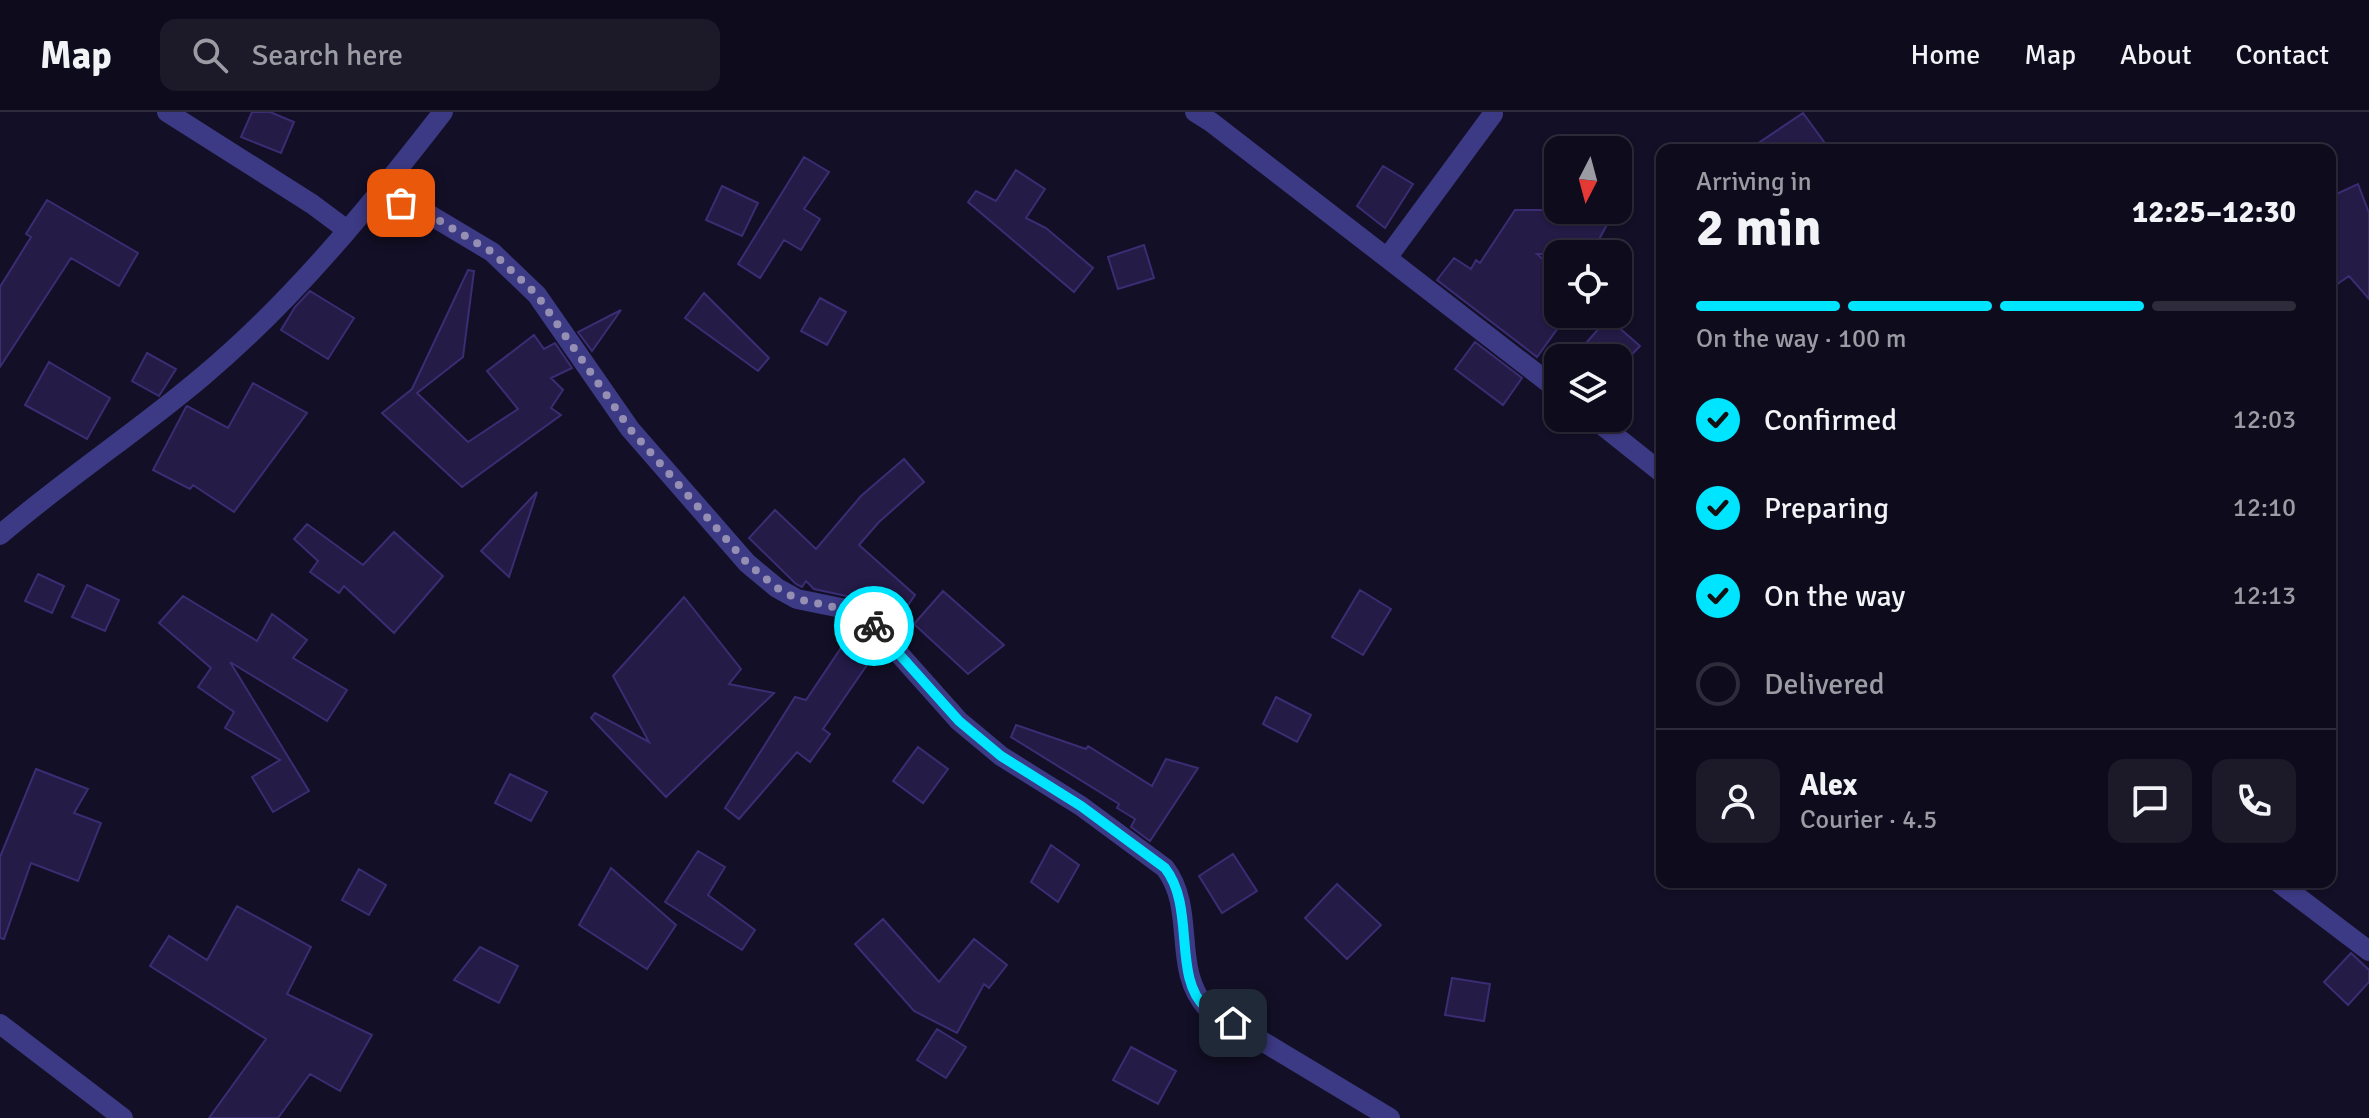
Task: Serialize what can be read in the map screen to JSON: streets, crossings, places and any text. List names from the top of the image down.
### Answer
{
  "north": "bottom",
  "page": {
    "header": "Map",
    "search": "Search here",
    "nav": [
      "Home",
      "Map",
      "About",
      "Contact"
    ],
    "heading": ["2 min", "Arriving in", "12:25–12:30"],
    "panel": ["Alex", "Courier · 4.5"],
    "bar": "On the way · 100 m",
    "list": [
      ["Confirmed", "12:03"],
      ["Preparing", "12:10"],
      ["On the way", "12:13"],
      "Delivered"
    ]
  }
}
